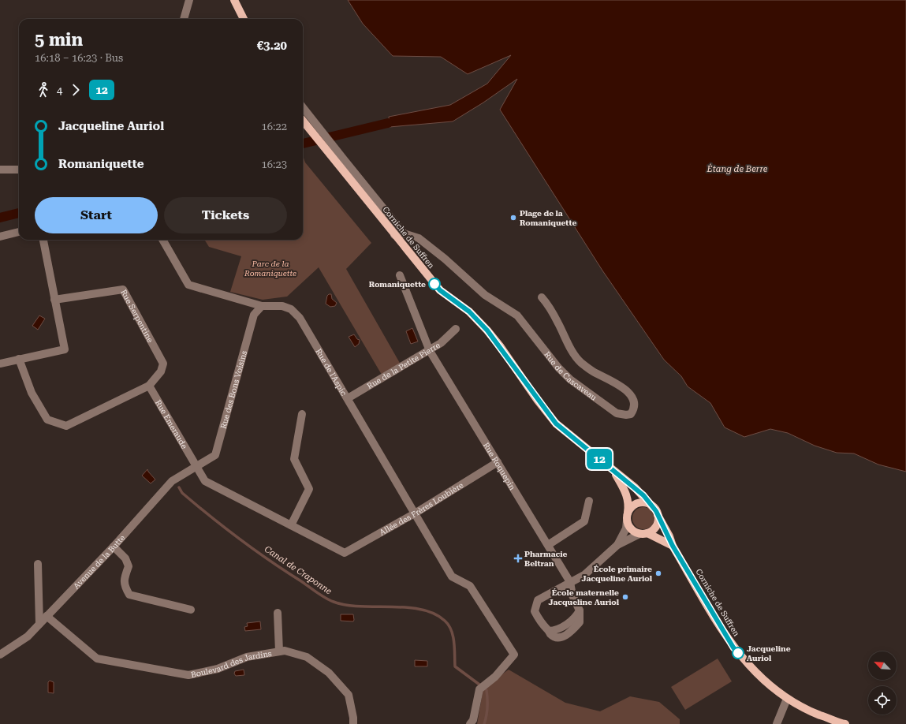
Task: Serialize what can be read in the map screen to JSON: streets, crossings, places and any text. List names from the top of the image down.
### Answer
{
  "streets": {
    "main road": ["Corniche de Suffren"],
    "street": [
      "Rue Serpentine",
      "Rue de la Petite Pierre",
      "Rue de l'Aspic",
      "Rue de Cascaveau",
      "Rue des Bons Voisins",
      "Rue Emeraude",
      "Rue Roquepin",
      "Allée des Frères Loubière",
      "Avenue de la Butte",
      "Boulevard des Jardins"
    ]
  },
  "crossings": [
    ["Corniche de Suffren", "Rue de Cascaveau"],
    ["Rue Serpentine", "Rue Emeraude"],
    ["Rue de la Petite Pierre", "Rue de l'Aspic"],
    ["Rue de la Petite Pierre", "Rue Roquepin"],
    ["Rue de l'Aspic", "Rue des Bons Voisins"],
    ["Rue de l'Aspic", "Allée des Frères Loubière"],
    ["Rue des Bons Voisins", "Rue Emeraude"],
    ["Rue des Bons Voisins", "Avenue de la Butte"],
    ["Rue Emeraude", "Allée des Frères Loubière"],
    ["Rue Emeraude", "Avenue de la Butte"],
    ["Rue Roquepin", "Allée des Frères Loubière"],
    ["Avenue de la Butte", "Boulevard des Jardins"]
  ],
  "water": ["Étang de Berre", "Canal de Craponne"],
  "parks": ["Parc de la Romaniquette"],
  "places": {
    "other": [
      "Plage de la Romaniquette",
      "Romaniquette",
      "École primaire Jacqueline Auriol",
      "École maternelle Jacqueline Auriol",
      "Jacqueline Auriol"
    ],
    "health": ["Pharmacie Beltran"]
  },
  "lines": ["bus line 12"],
  "north": "top left",
  "page": {
    "on_map": "12",
    "heading": ["5 min", "16:18 – 16:23 · Bus", "€3.20"],
    "legs": ["4", "12"],
    "list": [
      {
        "name": "Jacqueline Auriol",
        "value": "16:22"
      },
      {
        "name": "Romaniquette",
        "value": "16:23"
      }
    ],
    "buttons": ["Start", "Tickets"]
  }
}
